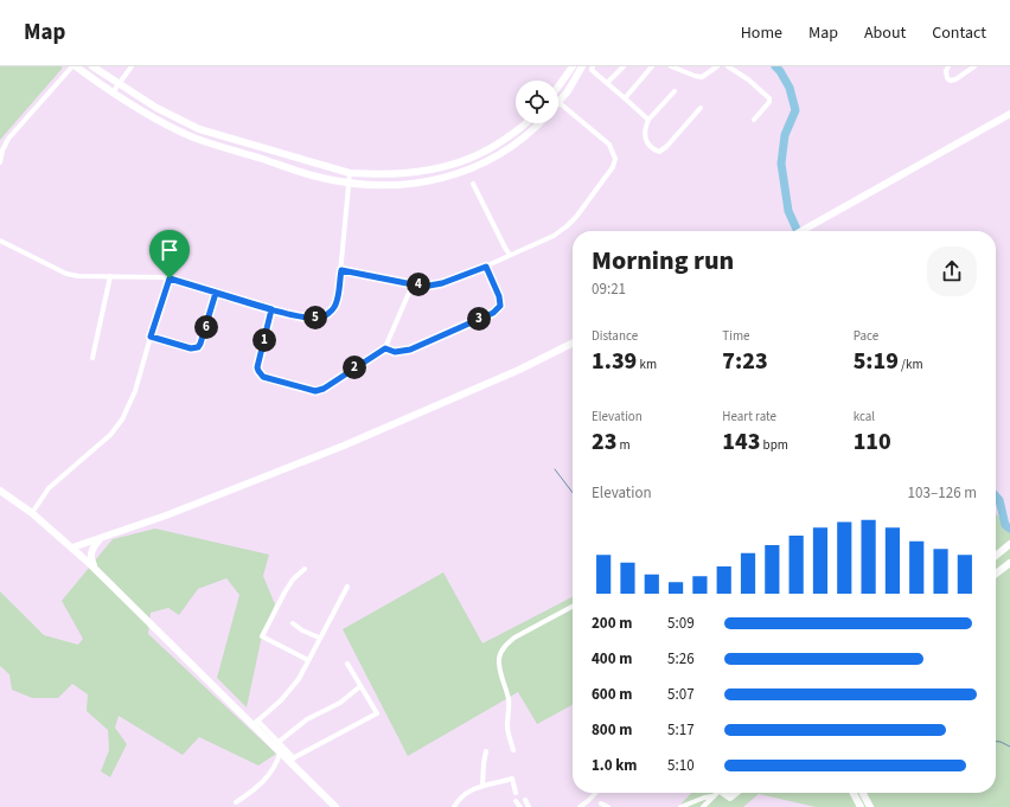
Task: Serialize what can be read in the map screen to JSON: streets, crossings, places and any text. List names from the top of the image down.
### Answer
{
  "page": {
    "header": "Map",
    "nav": [
      "Home",
      "Map",
      "About",
      "Contact"
    ],
    "heading": ["Morning run", "09:21"],
    "pins": [
      "4",
      "5",
      "3",
      "6",
      "1",
      "2"
    ],
    "stats": [
      ["Distance", "1.39 km"],
      ["Time", "7:23"],
      ["Pace", "5:19 /km"],
      ["Elevation", "23 m"],
      ["Heart rate", "143 bpm"],
      ["kcal", "110"]
    ],
    "chart": ["Elevation", "103–126 m"],
    "list": [
      {
        "name": "200 m",
        "note": "5:09"
      },
      {
        "name": "400 m",
        "note": "5:26"
      },
      {
        "name": "600 m",
        "note": "5:07"
      },
      {
        "name": "800 m",
        "note": "5:17"
      },
      {
        "name": "1.0 km",
        "note": "5:10"
      }
    ]
  }
}
